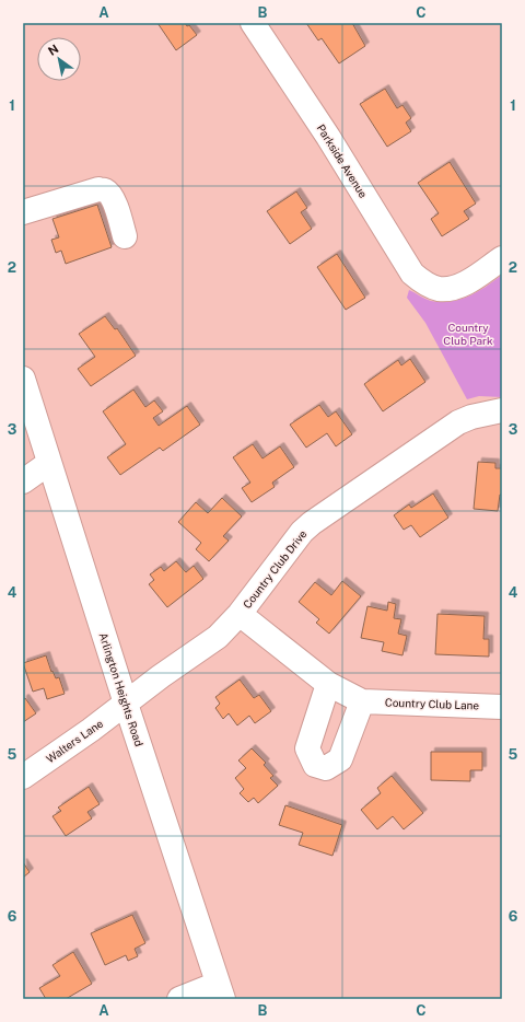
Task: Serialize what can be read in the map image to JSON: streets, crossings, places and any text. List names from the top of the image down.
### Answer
{
  "streets": {
    "street": [
      "Parkside Avenue",
      "Country Club Drive",
      "Arlington Heights Road",
      "Country Club Lane",
      "Walters Lane"
    ]
  },
  "crossings": [
    ["Country Club Drive", "Arlington Heights Road"],
    ["Country Club Drive", "Country Club Lane"],
    ["Country Club Drive", "Walters Lane"],
    ["Arlington Heights Road", "Walters Lane"]
  ],
  "parks": ["Country Club Park"],
  "north": "top left",
  "grid": {
    "columns": ["A", "B", "C"],
    "rows": [
      "1",
      "2",
      "3",
      "4",
      "5",
      "6"
    ]
  }
}
